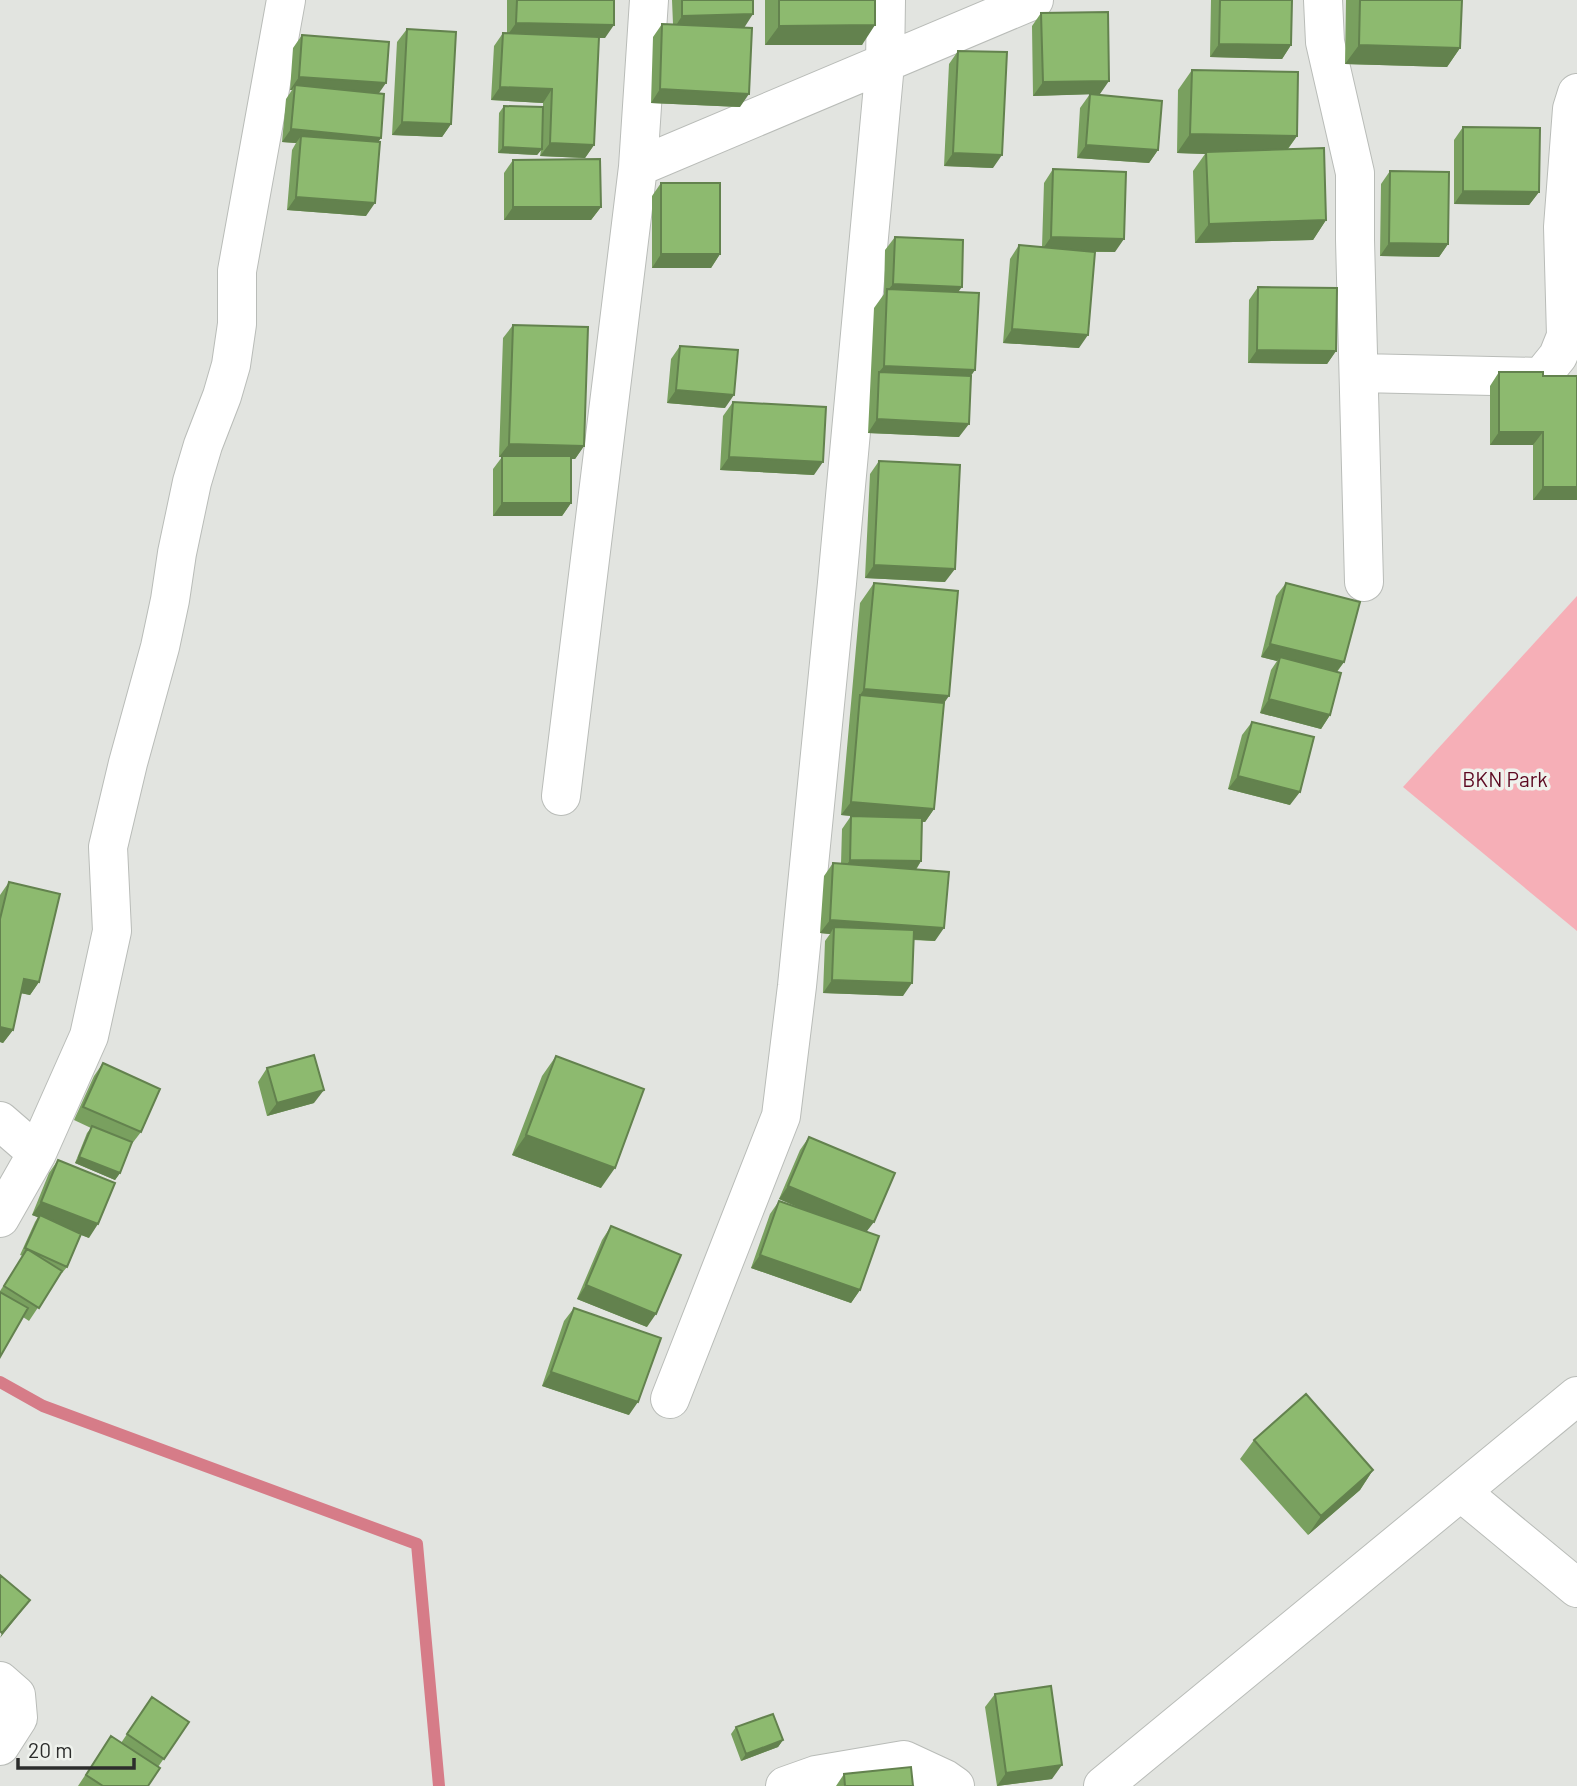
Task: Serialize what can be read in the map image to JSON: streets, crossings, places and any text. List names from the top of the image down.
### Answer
{
  "parks": ["BKN Park"],
  "scale_bar": "20 m"
}
